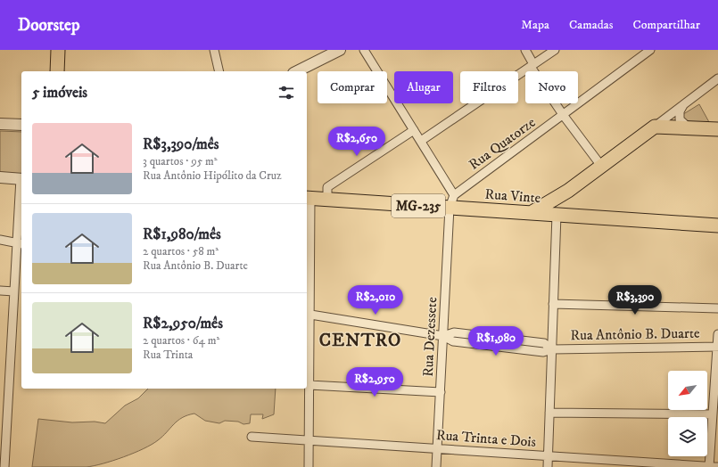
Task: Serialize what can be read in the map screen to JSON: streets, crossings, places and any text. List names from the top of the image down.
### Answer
{
  "streets": {
    "main road": ["Rua Vinte", "MG-235"],
    "street": [
      "Rua Quatorze",
      "Rua Antônio B. Duarte",
      "Rua Dezessete",
      "Rua Trinta e Dois"
    ]
  },
  "crossings": [
    ["Rua Vinte", "Rua Dezessete"],
    ["Rua Antônio B. Duarte", "Rua Dezessete"],
    ["Rua Dezessete", "Rua Trinta e Dois"]
  ],
  "districts": ["CENTRO"],
  "north": "bottom left",
  "page": {
    "header": "Doorstep",
    "nav": ["Mapa", "Camadas", "Compartilhar"],
    "chip": [
      "Comprar",
      "Alugar",
      "Filtros",
      "Novo"
    ],
    "heading": "5 imóveis",
    "list": [
      {
        "name": "R$3,390/mês",
        "note": "3 quartos · 95 m² · Rua Antônio Hipólito da Cruz"
      },
      {
        "name": "R$1,980/mês",
        "note": "2 quartos · 58 m² · Rua Antônio B. Duarte"
      },
      {
        "name": "R$2,950/mês",
        "note": "2 quartos · 64 m² · Rua Trinta"
      }
    ],
    "price": [
      "R$2,650",
      "R$2,010",
      "R$3,390",
      "R$1,980",
      "R$2,950"
    ]
  }
}
